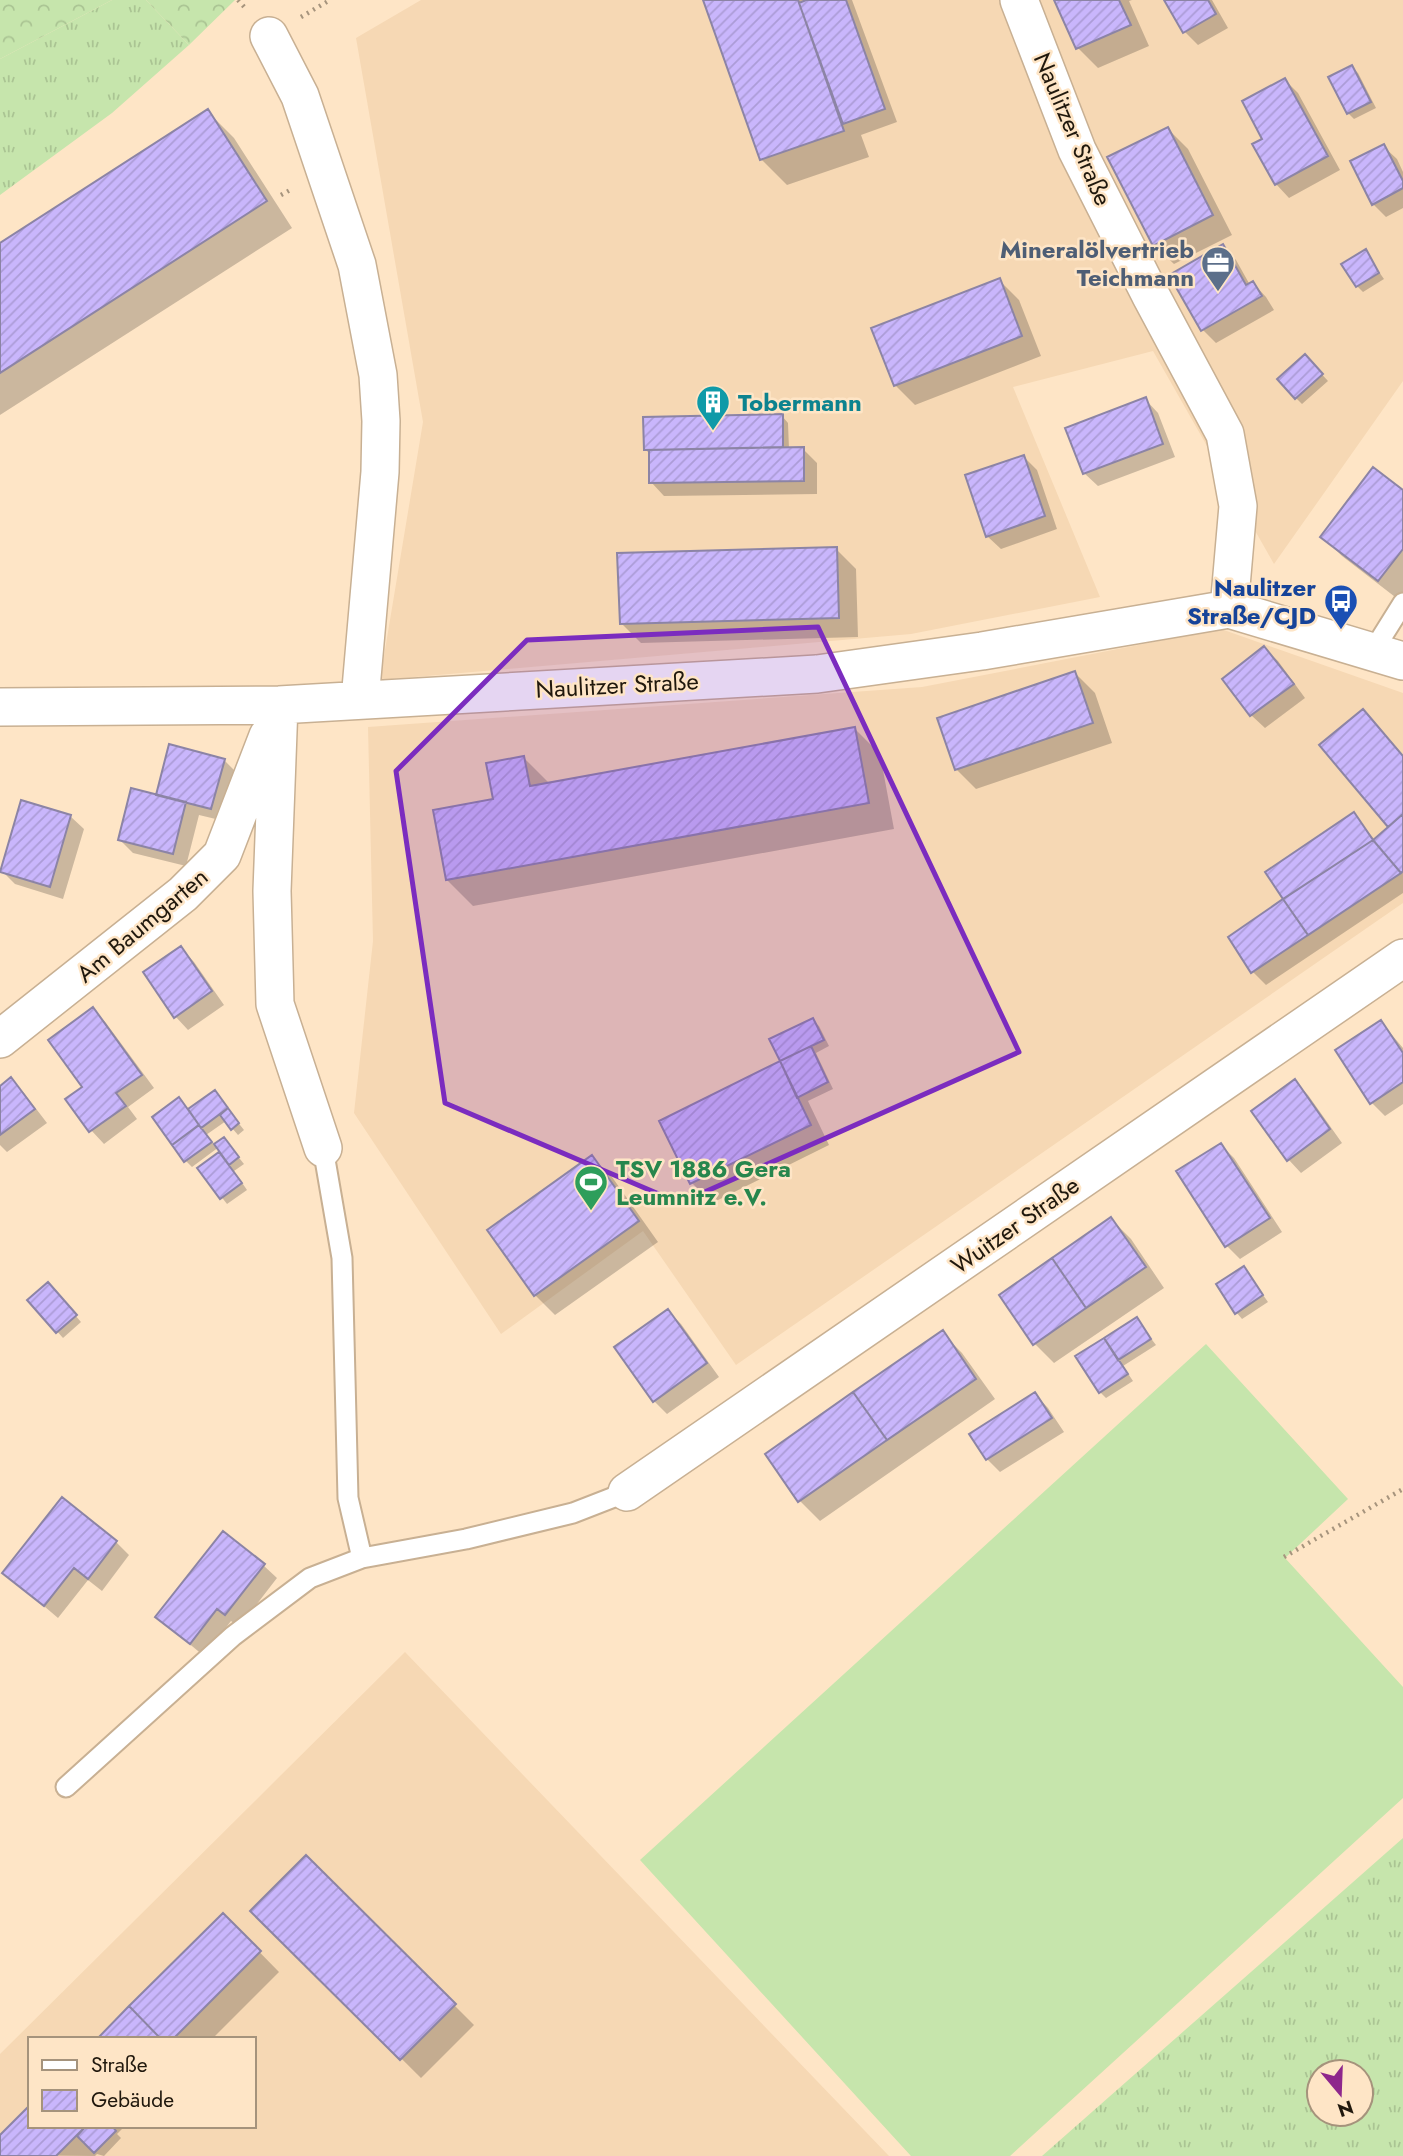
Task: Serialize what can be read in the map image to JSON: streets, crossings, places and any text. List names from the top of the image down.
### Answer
{
  "streets": {
    "street": ["Naulitzer Straße", "Am Baumgarten", "Wuitzer Straße"]
  },
  "crossings": [
    ["Naulitzer Straße", "Am Baumgarten"]
  ],
  "places": {
    "office": ["Mineralölvertrieb Teichmann"],
    "building": ["Tobermann"],
    "bus stop": ["Naulitzer Straße/CJD"],
    "sports": ["TSV 1886 Gera Leumnitz e.V."]
  },
  "legend": ["Straße", "Gebäude"],
  "north": "bottom"
}
